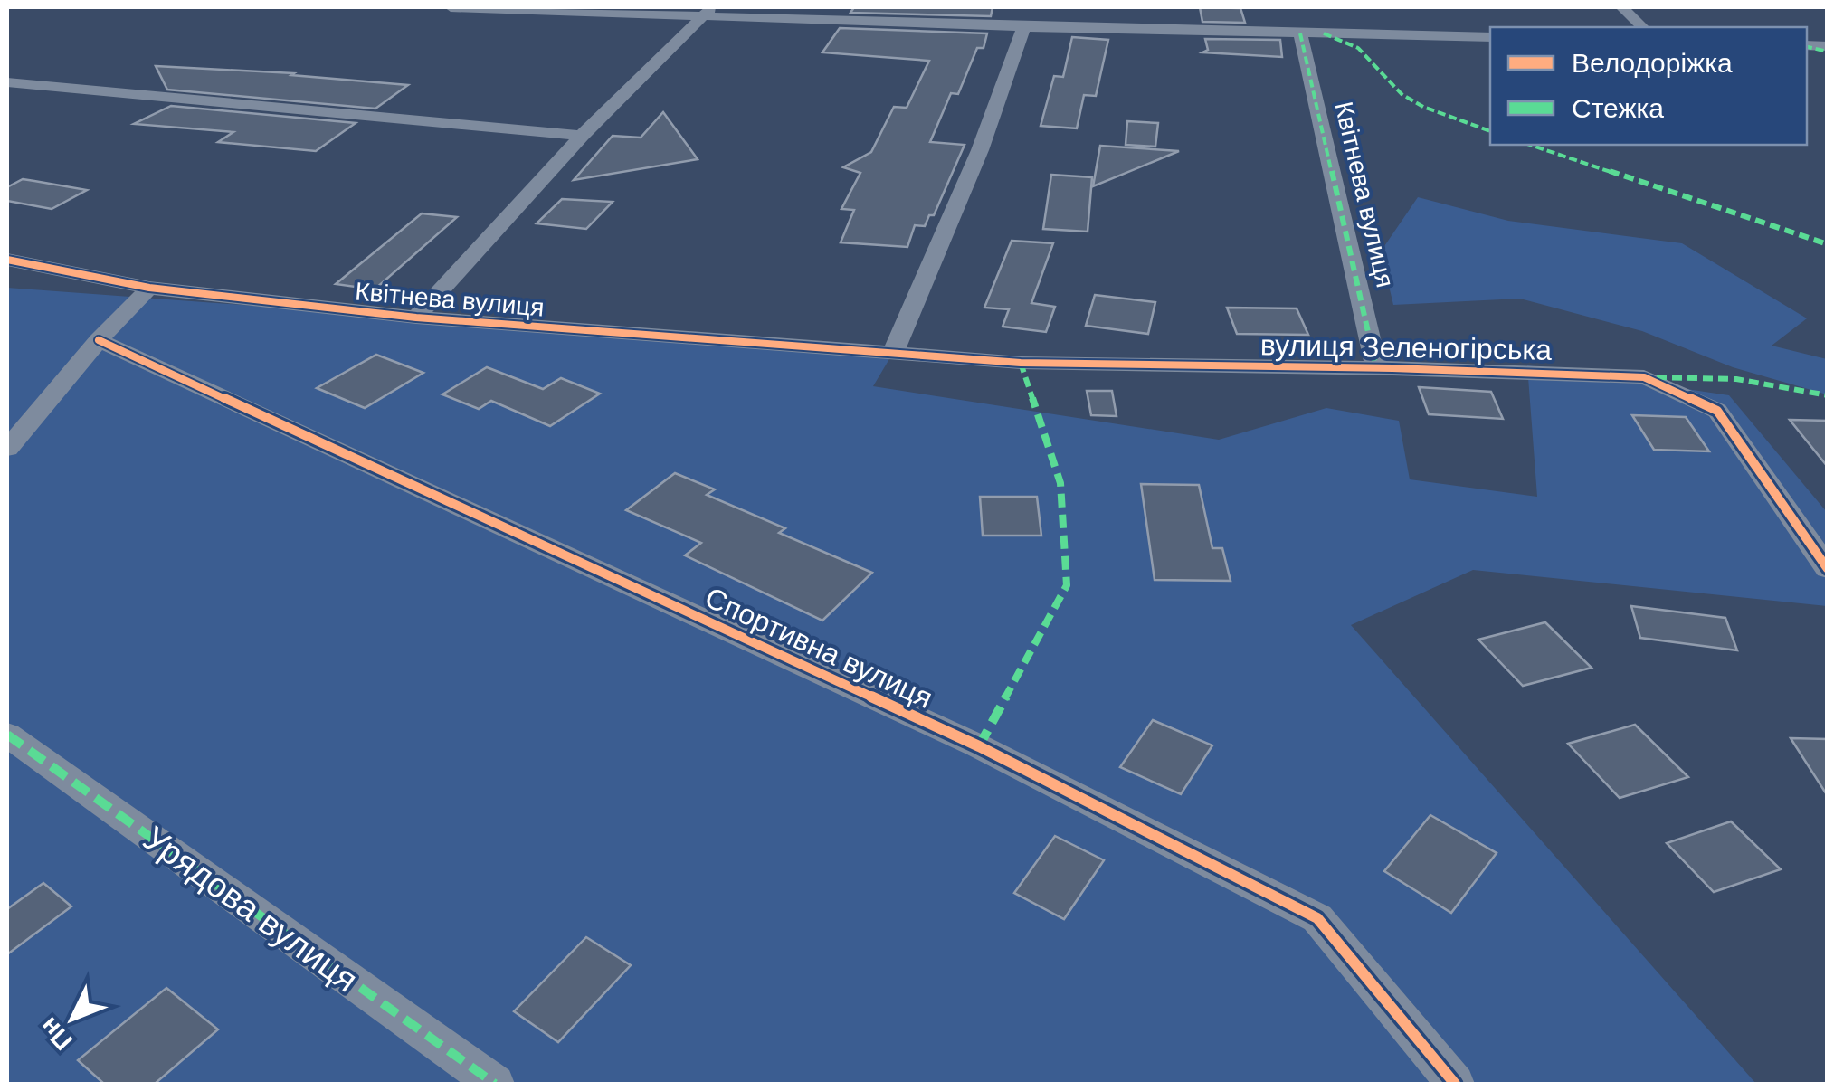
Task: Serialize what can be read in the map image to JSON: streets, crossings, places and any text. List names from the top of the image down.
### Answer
{
  "streets": {
    "street": [
      "Квітнева вулиця",
      "вулиця Зеленогірська",
      "Спортивна вулиця",
      "Урядова вулиця"
    ]
  },
  "crossings": [
    ["Квітнева вулиця", "вулиця Зеленогірська"]
  ],
  "legend": ["Велодоріжка", "Стежка"],
  "north": "bottom left"
}
